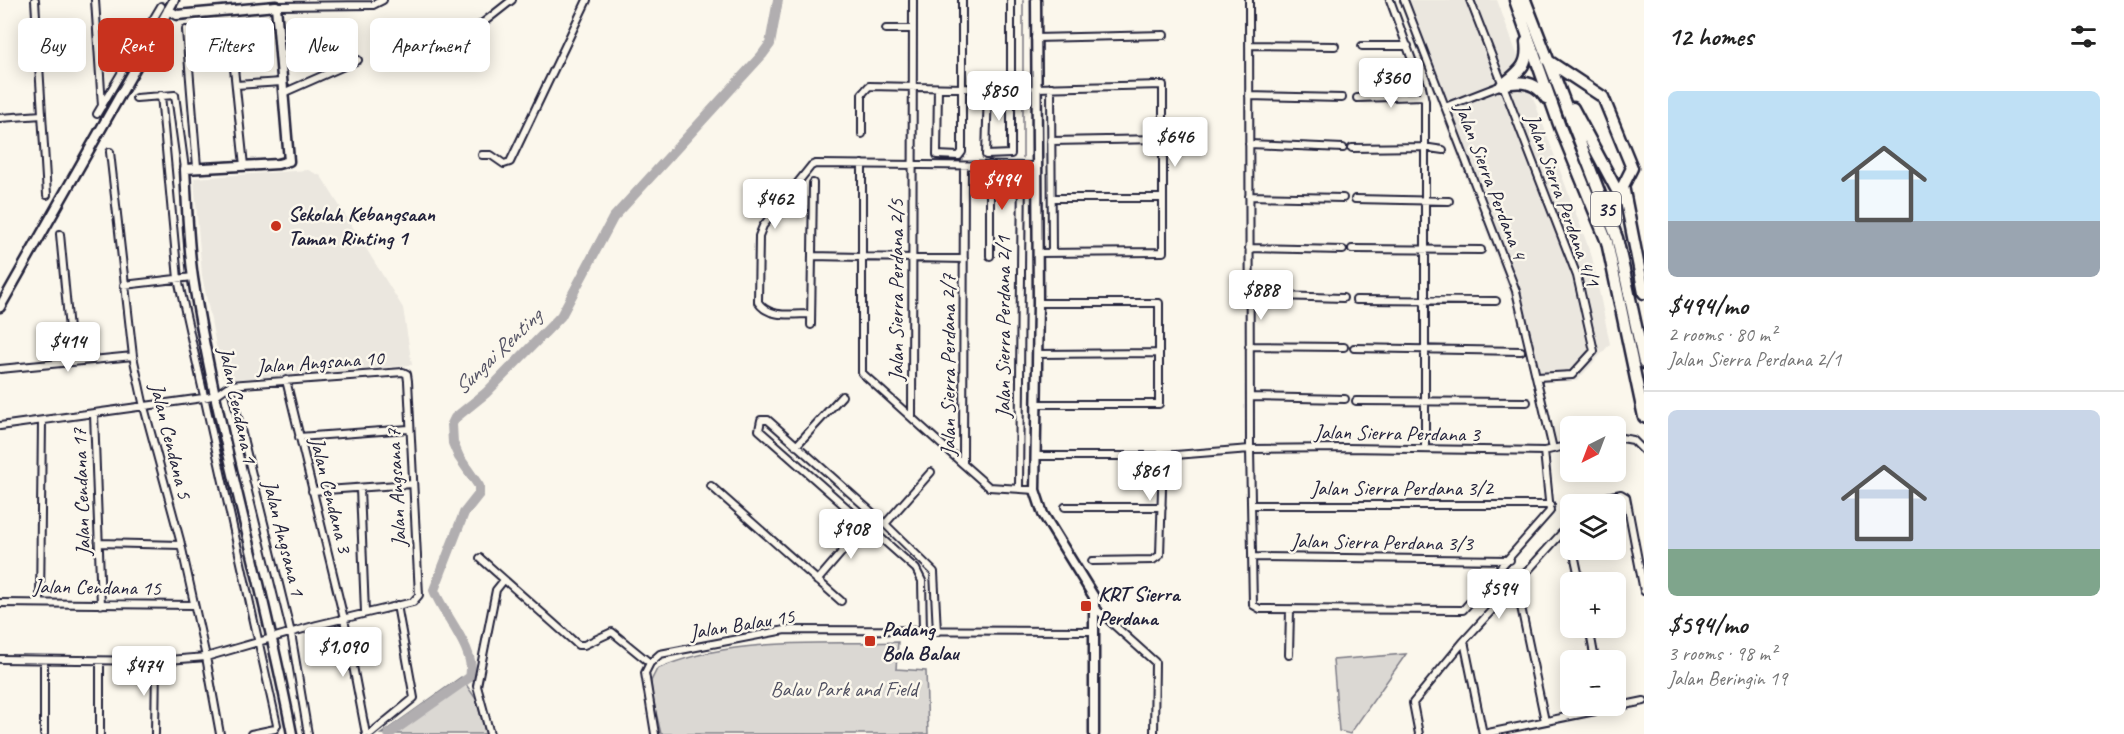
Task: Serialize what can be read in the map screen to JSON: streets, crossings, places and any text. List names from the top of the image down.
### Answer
{
  "streets": {
    "highway": ["35"],
    "street": [
      "Jalan Sierra Perdana 4",
      "Jalan Sierra Perdana 4/1",
      "Jalan Sierra Perdana 2/5",
      "Jalan Sierra Perdana 2/1",
      "Jalan Angsana 10",
      "Jalan Sierra Perdana 2/7",
      "Jalan Cendana 1",
      "Jalan Sierra Perdana 3",
      "Jalan Cendana 5",
      "Jalan Angsana 7",
      "Jalan Sierra Perdana 3/2",
      "Jalan Cendana 17",
      "Jalan Cendana 3",
      "Jalan Angsana 1",
      "Jalan Sierra Perdana 3/3",
      "Jalan Cendana 15",
      "Jalan Balau 15"
    ]
  },
  "crossings": [
    ["Jalan Sierra Perdana 4", "Jalan Sierra Perdana 4/1"],
    ["Jalan Sierra Perdana 4", "Jalan Sierra Perdana 3"],
    ["Jalan Sierra Perdana 2/5", "Jalan Sierra Perdana 2/7"],
    ["Jalan Sierra Perdana 2/1", "Jalan Sierra Perdana 2/7"],
    ["Jalan Angsana 10", "Jalan Cendana 1"],
    ["Jalan Angsana 10", "Jalan Cendana 5"],
    ["Jalan Angsana 10", "Jalan Angsana 7"],
    ["Jalan Angsana 10", "Jalan Cendana 17"],
    ["Jalan Angsana 10", "Jalan Cendana 3"],
    ["Jalan Angsana 10", "Jalan Angsana 1"],
    ["Jalan Cendana 5", "Jalan Cendana 15"],
    ["Jalan Cendana 17", "Jalan Cendana 15"]
  ],
  "water": ["Sungai Renting"],
  "parks": ["Balau Park and Field"],
  "places": {
    "other": ["Sekolah Kebangsaan Taman Rinting 1"],
    "transit": ["KRT Sierra Perdana", "Padang Bola Balau"]
  },
  "north": "bottom left",
  "page": {
    "heading": "12 homes",
    "chip": [
      "Buy",
      "Rent",
      "Filters",
      "New",
      "Apartment"
    ],
    "price": [
      "$360",
      "$850",
      "$646",
      "$494",
      "$462",
      "$888",
      "$414",
      "$861",
      "$908",
      "$594",
      "$1,090",
      "$474"
    ],
    "list": [
      {
        "name": "$494/mo",
        "note": "2 rooms · 80 m² · Jalan Sierra Perdana 2/1"
      },
      {
        "name": "$594/mo",
        "note": "3 rooms · 98 m² · Jalan Beringin 19"
      }
    ],
    "map_buttons": ["+", "−"]
  }
}
